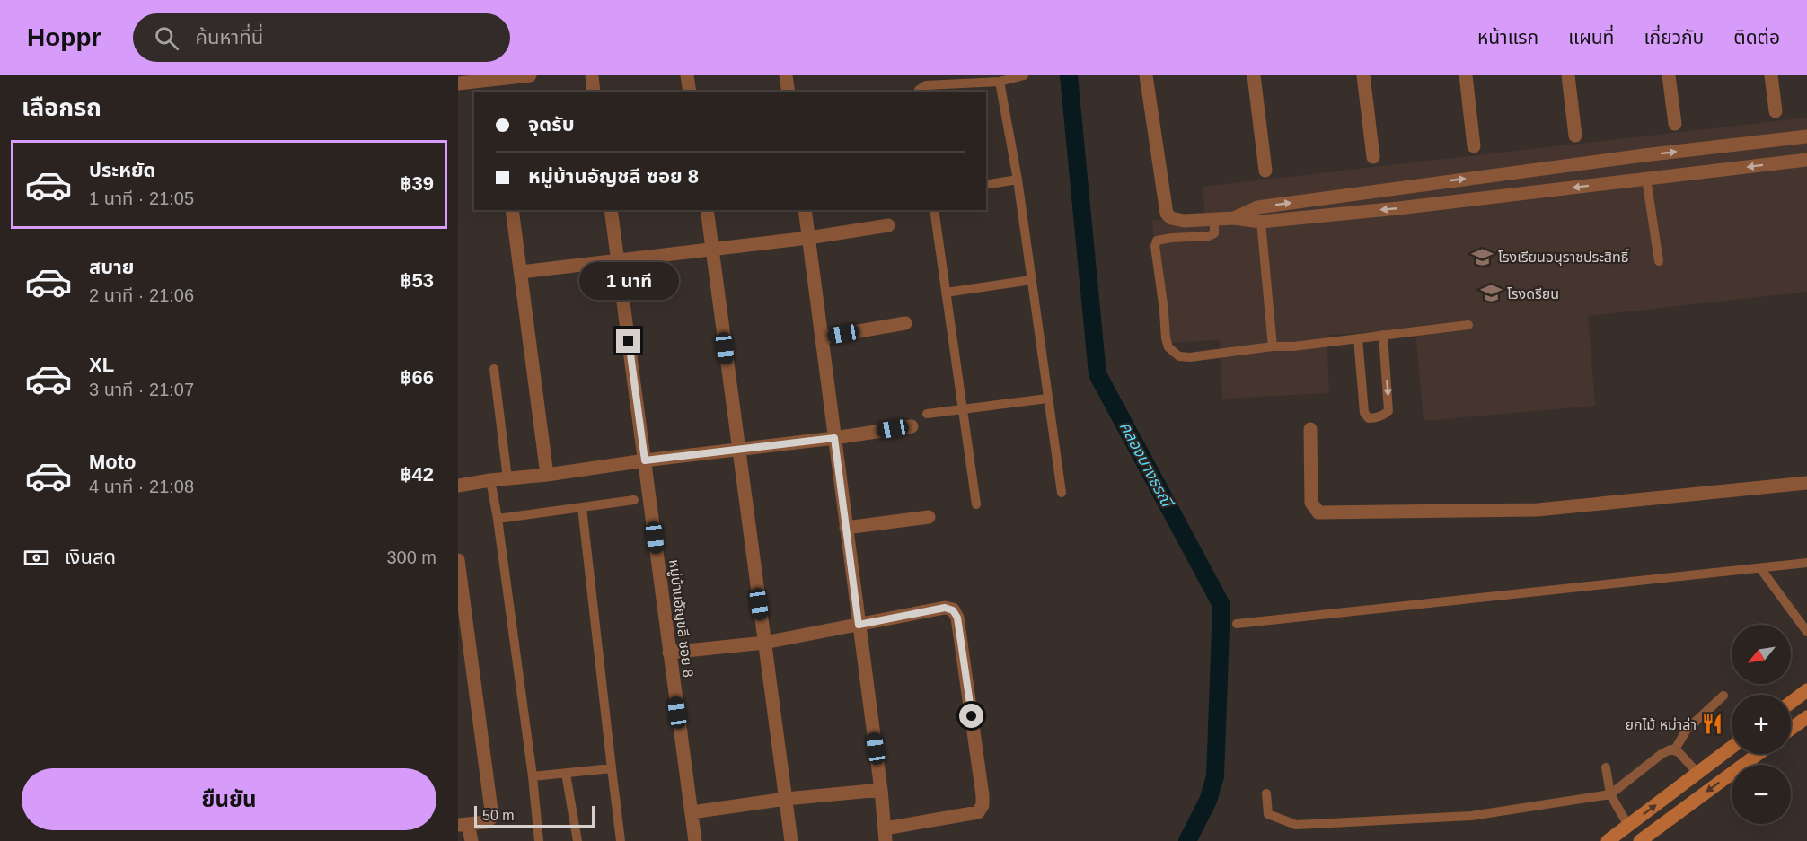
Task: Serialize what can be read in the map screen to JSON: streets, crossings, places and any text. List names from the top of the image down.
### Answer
{
  "streets": {
    "street": ["หมู่บ้านอัญชลี ซอย 8"]
  },
  "water": ["คลองบางธรณี"],
  "places": {
    "school or university": ["โรงเรียนอนุราชประสิทธิ์", "โรงดรียน"],
    "restaurant": ["ยกไม้ หม่าล่า"]
  },
  "scale_bar": "50 m",
  "north": "bottom left",
  "page": {
    "header": "Hoppr",
    "search": "ค้นหาที่นี่",
    "nav": [
      "หน้าแรก",
      "แผนที่",
      "เกี่ยวกับ",
      "ติดต่อ"
    ],
    "heading": "เลือกรถ",
    "banner": ["จุดรับ", "หมู่บ้านอัญชลี ซอย 8"],
    "list": [
      {
        "name": "ประหยัด",
        "note": "1 นาที · 21:05",
        "value": "฿39"
      },
      {
        "name": "สบาย",
        "note": "2 นาที · 21:06",
        "value": "฿53"
      },
      {
        "name": "XL",
        "note": "3 นาที · 21:07",
        "value": "฿66"
      },
      {
        "name": "Moto",
        "note": "4 นาที · 21:08",
        "value": "฿42"
      }
    ],
    "bubble": "1 นาที",
    "pay": ["เงินสด", "300 m"],
    "map_buttons": ["+", "−"],
    "buttons": "ยืนยัน",
    "scale": "50 m"
  }
}
